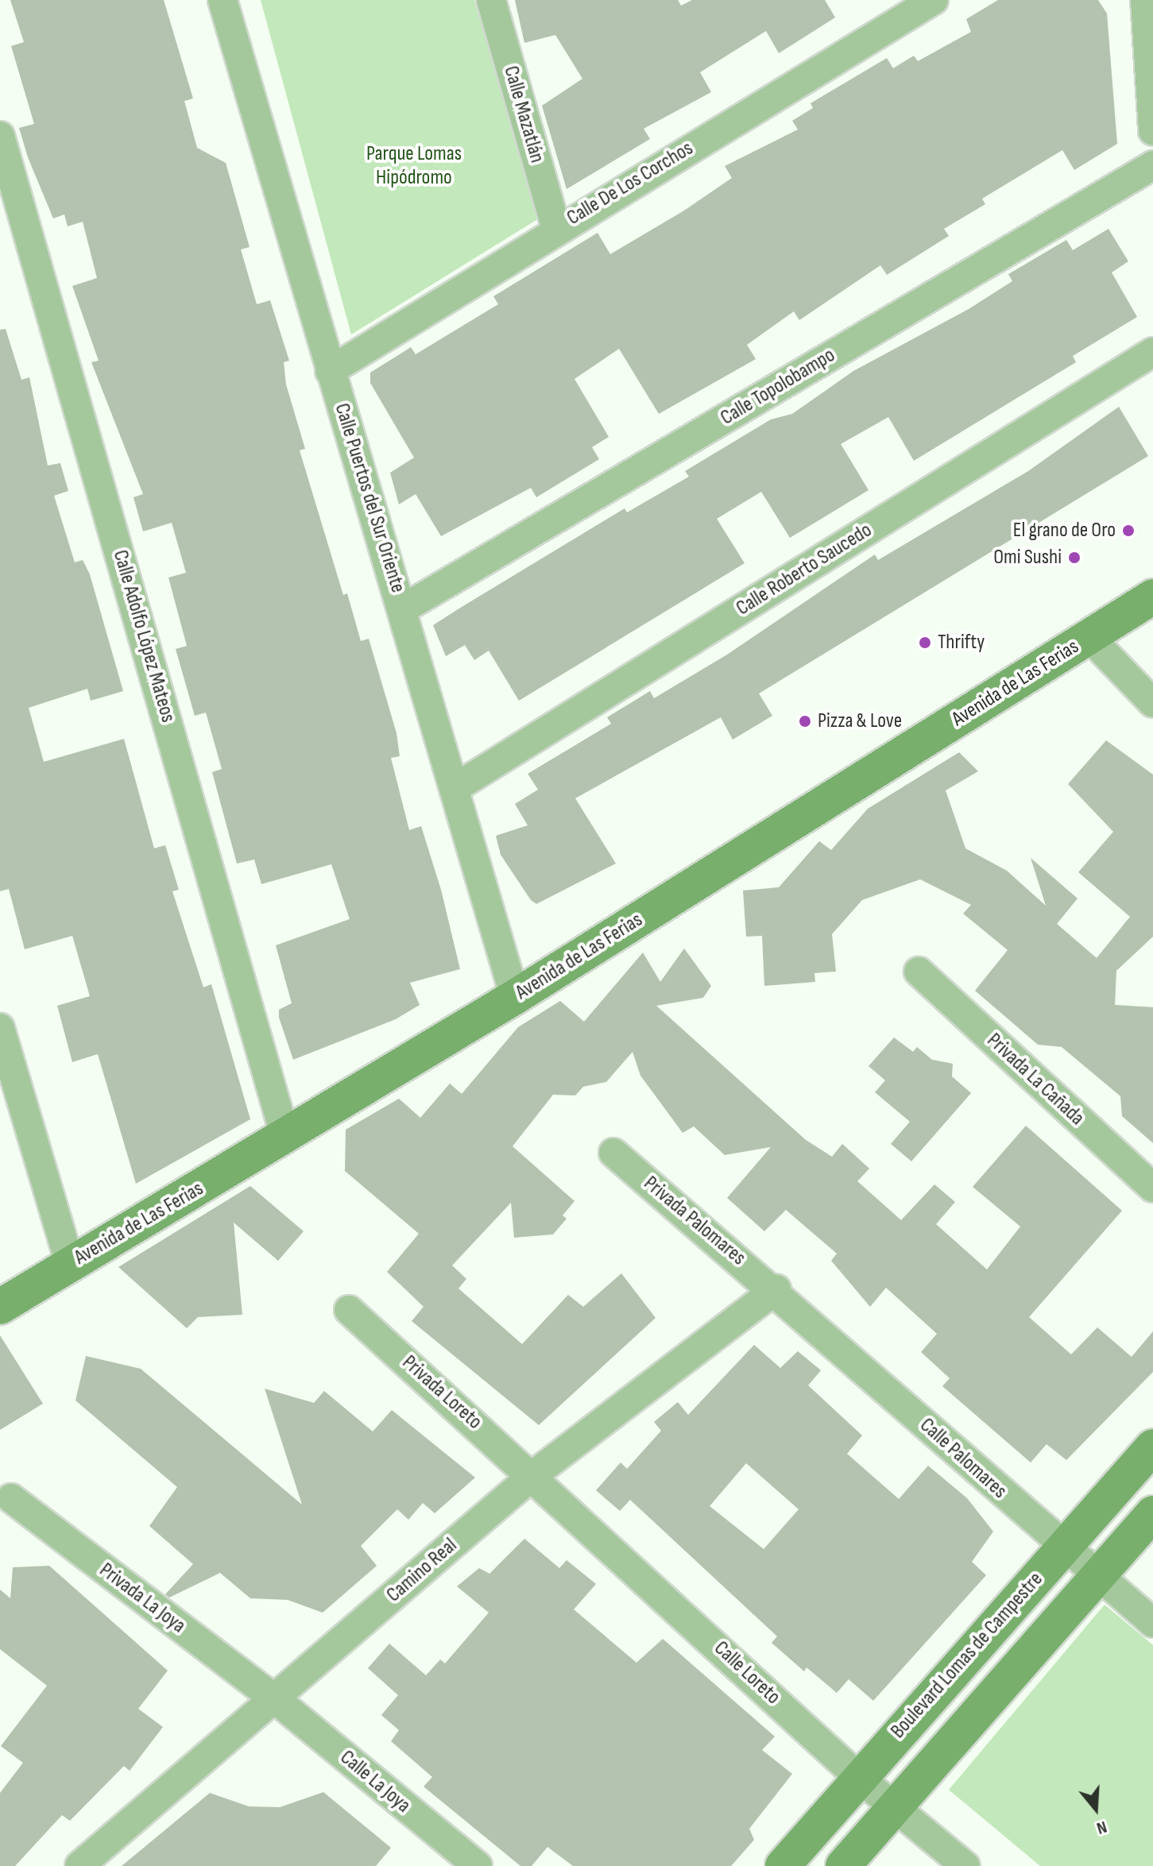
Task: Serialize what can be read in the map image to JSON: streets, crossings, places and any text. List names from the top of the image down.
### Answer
{
  "streets": {
    "main road": ["Avenida de Las Ferias", "Boulevard Lomas de Campestre"],
    "street": [
      "Calle Mazatlán",
      "Calle De Los Corchos",
      "Calle Topolobampo",
      "Calle Puertos del Sur Oriente",
      "Calle Roberto Saucedo",
      "Calle Adolfo López Mateos",
      "Privada La Cañada",
      "Privada Palomares",
      "Privada Loreto",
      "Calle Palomares",
      "Camino Real",
      "Privada La Joya",
      "Calle Loreto",
      "Calle La Joya"
    ]
  },
  "crossings": [
    ["Calle Mazatlán", "Calle De Los Corchos"],
    ["Calle De Los Corchos", "Calle Puertos del Sur Oriente"],
    ["Calle Topolobampo", "Calle Puertos del Sur Oriente"],
    ["Calle Puertos del Sur Oriente", "Calle Roberto Saucedo"],
    ["Calle Puertos del Sur Oriente", "Avenida de Las Ferias"],
    ["Calle Adolfo López Mateos", "Avenida de Las Ferias"],
    ["Privada Palomares", "Calle Palomares"],
    ["Privada Palomares", "Camino Real"],
    ["Privada Loreto", "Camino Real"],
    ["Privada Loreto", "Calle Loreto"],
    ["Calle Palomares", "Camino Real"],
    ["Calle Palomares", "Boulevard Lomas de Campestre"],
    ["Camino Real", "Privada La Joya"],
    ["Camino Real", "Calle Loreto"],
    ["Camino Real", "Calle La Joya"],
    ["Privada La Joya", "Calle La Joya"],
    ["Boulevard Lomas de Campestre", "Calle Loreto"]
  ],
  "parks": ["Parque Lomas Hipódromo"],
  "places": [
    "El grano de Oro",
    "Omi Sushi",
    "Thrifty",
    "Pizza & Love"
  ],
  "north": "bottom"
}
